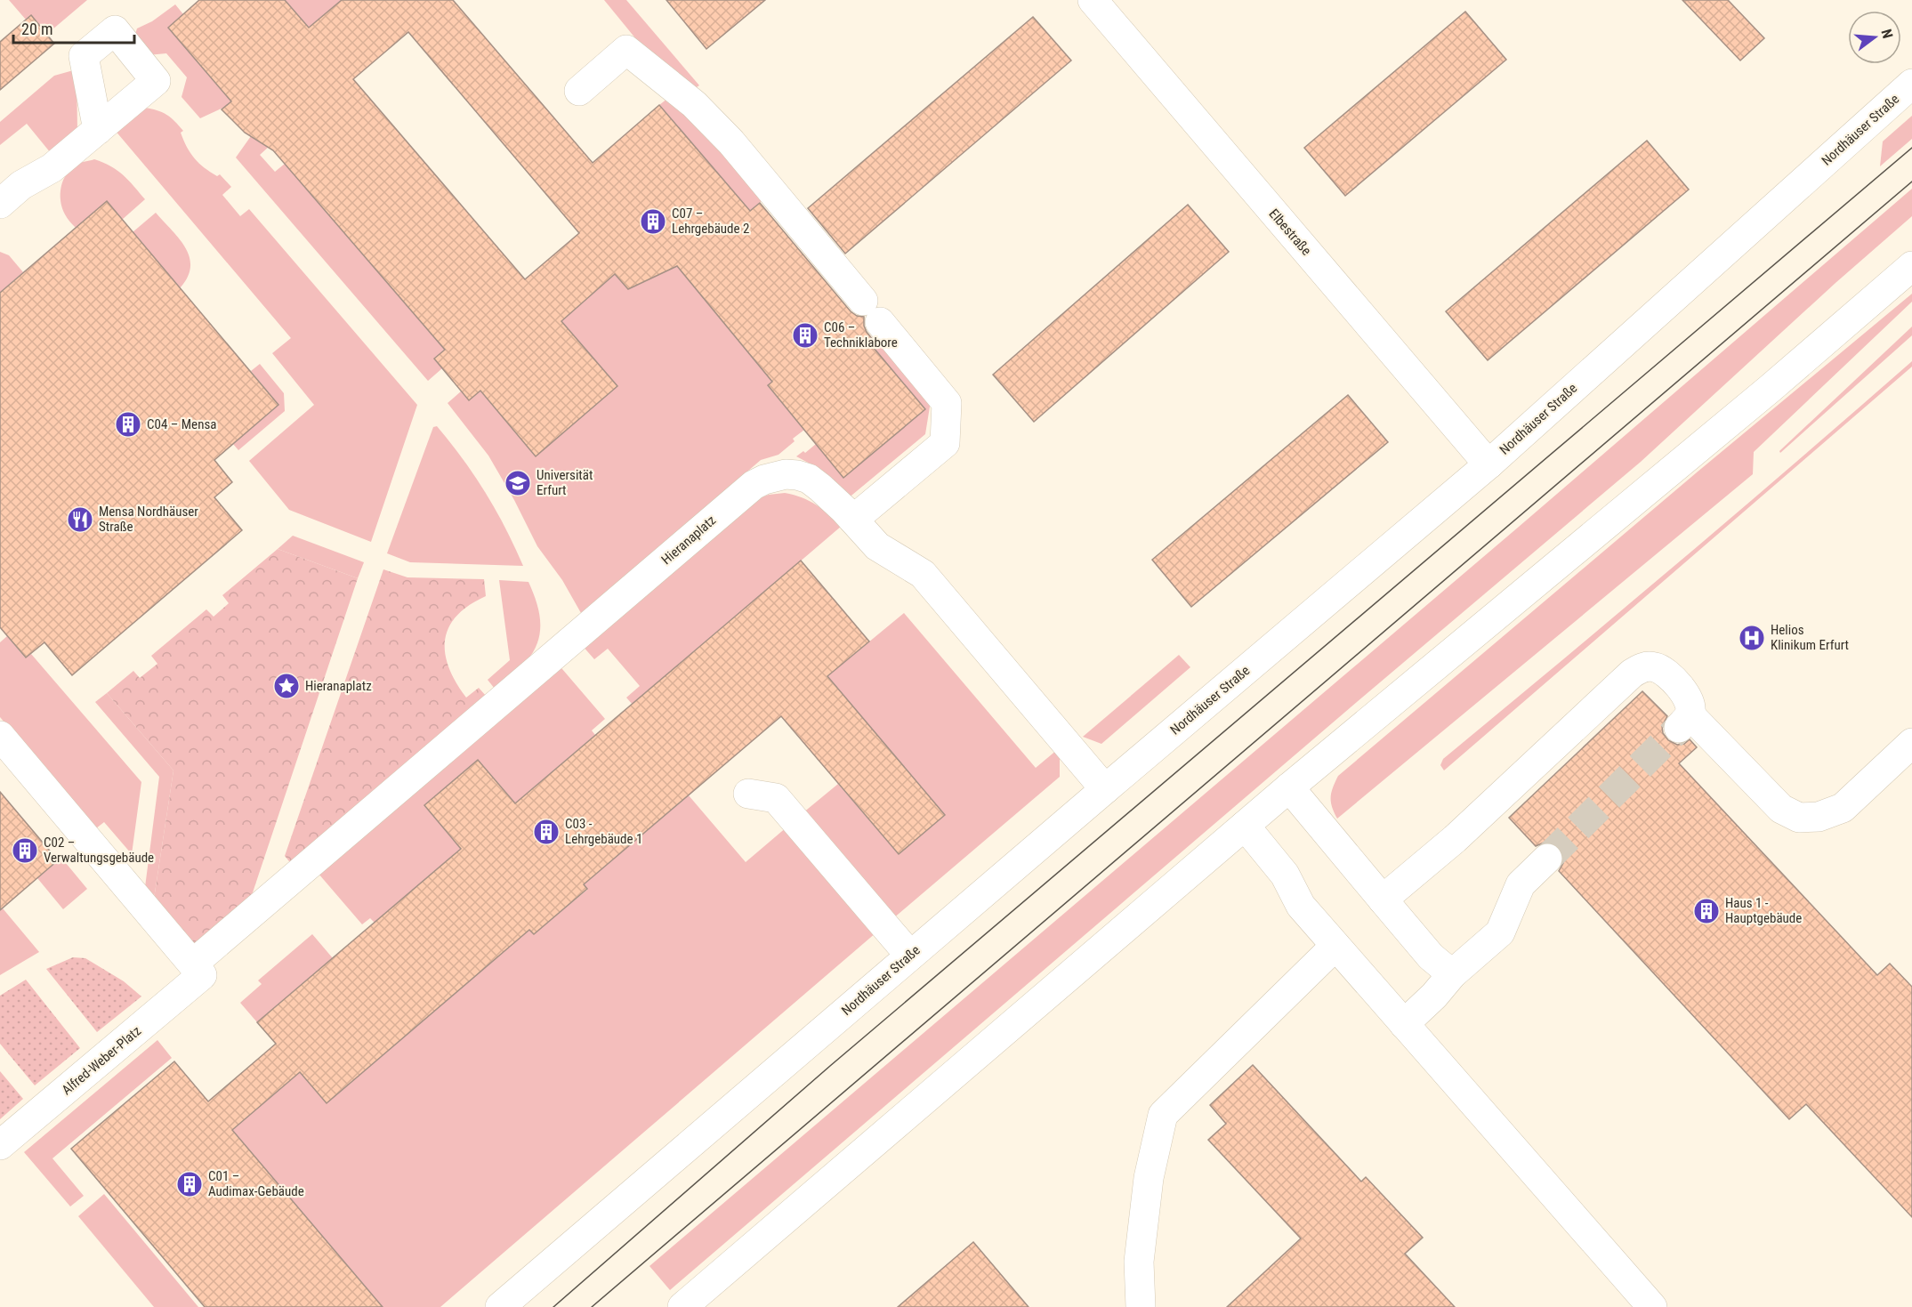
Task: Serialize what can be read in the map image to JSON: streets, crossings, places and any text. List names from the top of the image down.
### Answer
{
  "streets": {
    "main road": [
      "Nordhäuser Straße",
      "Elbestraße",
      "Hieranaplatz",
      "Alfred-Weber-Platz"
    ]
  },
  "crossings": [
    ["Nordhäuser Straße", "Elbestraße"],
    ["Nordhäuser Straße", "Hieranaplatz"],
    ["Hieranaplatz", "Alfred-Weber-Platz"]
  ],
  "places": {
    "building": [
      "C07 – Lehrgebäude 2",
      "C06 – Techniklabore",
      "C04 – Mensa",
      "C03 - Lehrgebäude 1",
      "C02 – Verwaltungsgebäude",
      "Haus 1 - Hauptgebäude",
      "C01 – Audimax-Gebäude"
    ],
    "school or university": ["Universität Erfurt"],
    "restaurant": ["Mensa Nordhäuser Straße"],
    "hospital": ["Helios Klinikum Erfurt"],
    "place": ["Hieranaplatz"]
  },
  "scale_bar": "20 m",
  "north": "right"
}
